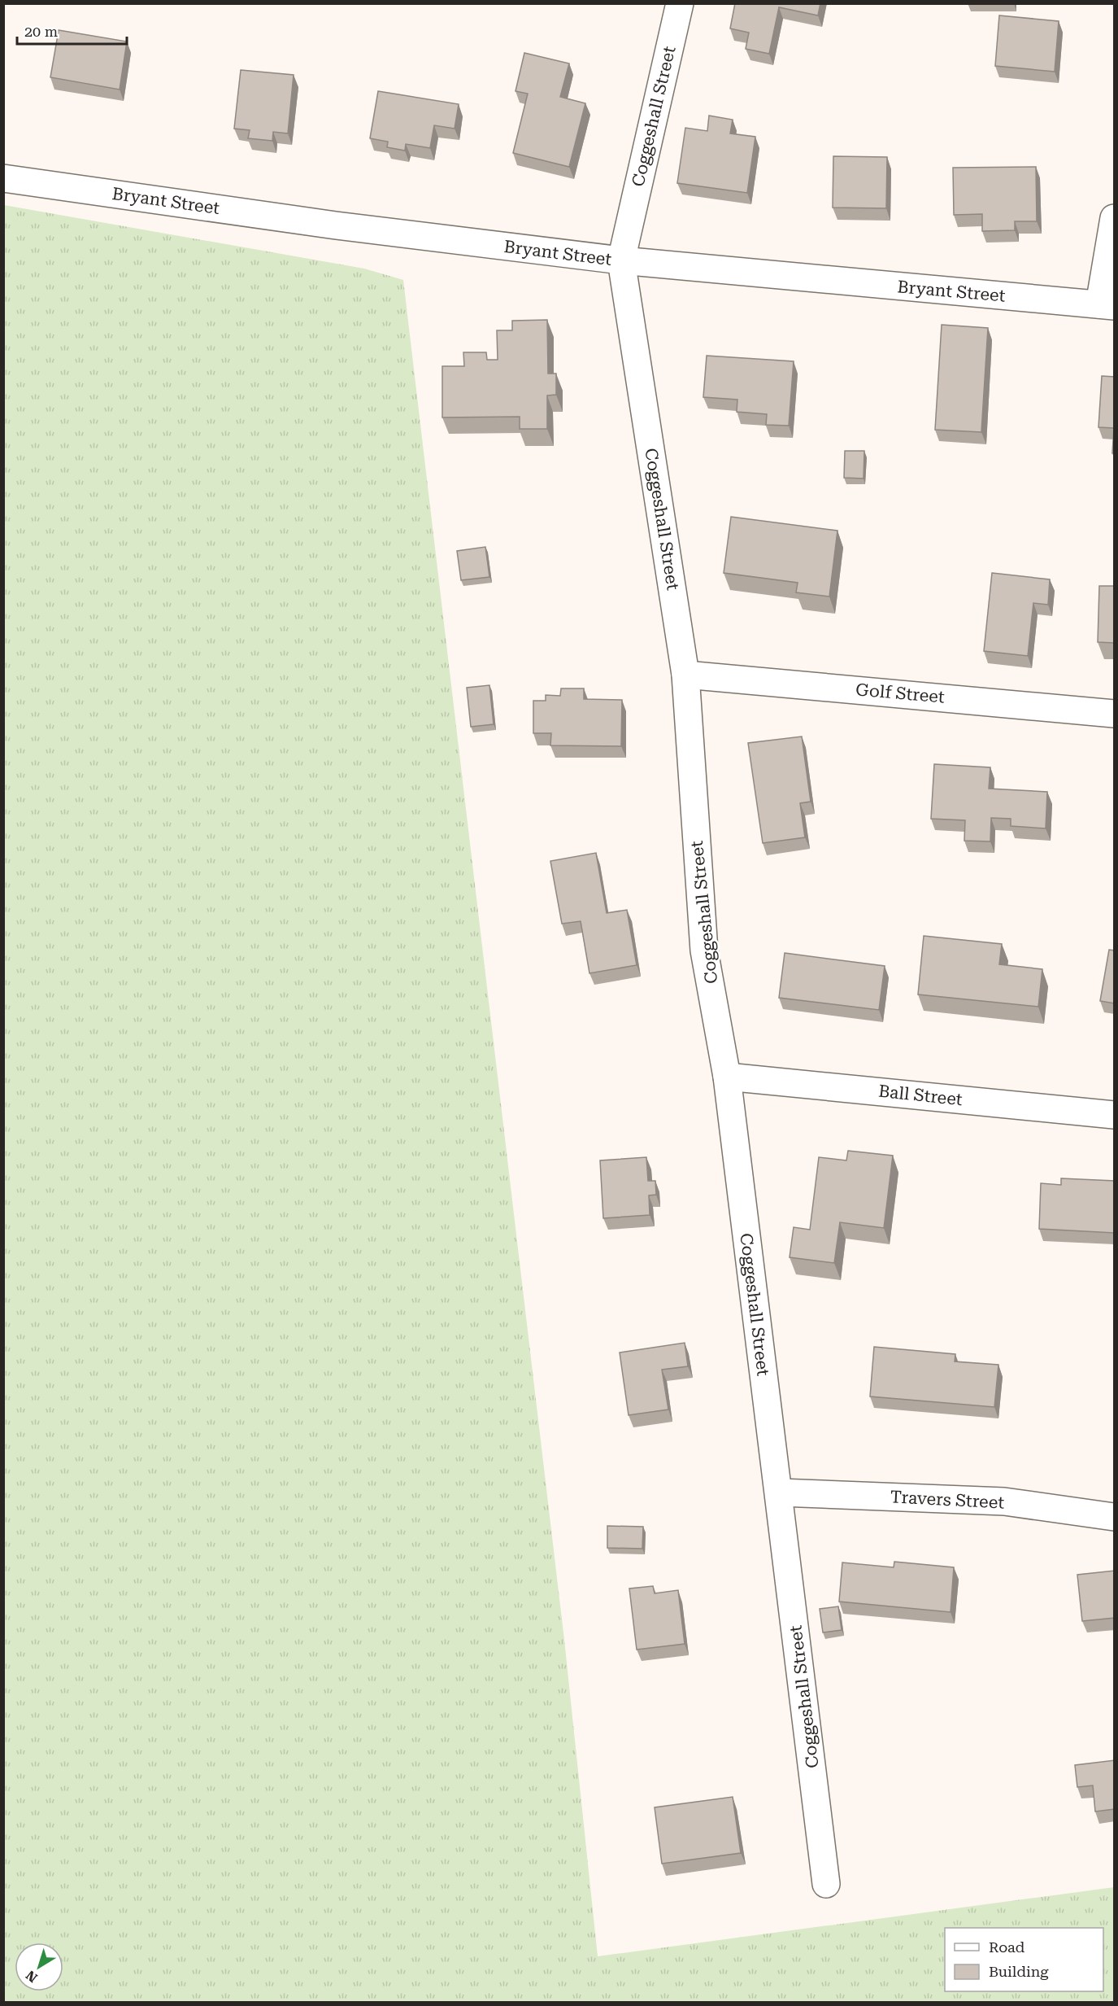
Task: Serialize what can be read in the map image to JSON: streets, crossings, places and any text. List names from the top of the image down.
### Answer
{
  "streets": {
    "street": [
      "Coggeshall Street",
      "Bryant Street",
      "Golf Street",
      "Ball Street",
      "Travers Street"
    ]
  },
  "crossings": [
    ["Coggeshall Street", "Bryant Street"],
    ["Coggeshall Street", "Golf Street"],
    ["Coggeshall Street", "Ball Street"],
    ["Coggeshall Street", "Travers Street"]
  ],
  "legend": ["Road", "Building"],
  "scale_bar": "20 m",
  "north": "bottom left"
}
